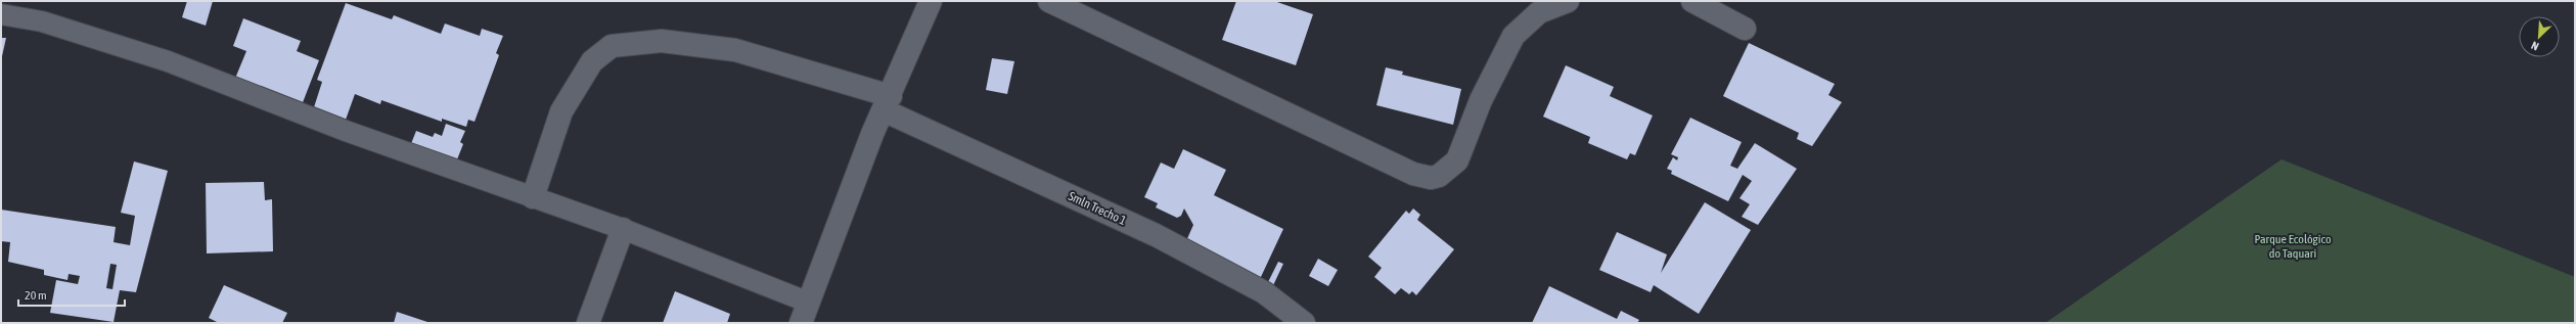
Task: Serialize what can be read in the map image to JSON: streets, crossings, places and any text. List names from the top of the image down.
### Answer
{
  "streets": {
    "street": ["Smln Trecho 1"]
  },
  "parks": ["Parque Ecológico do Taquari"],
  "scale_bar": "20 m",
  "north": "bottom left"
}
